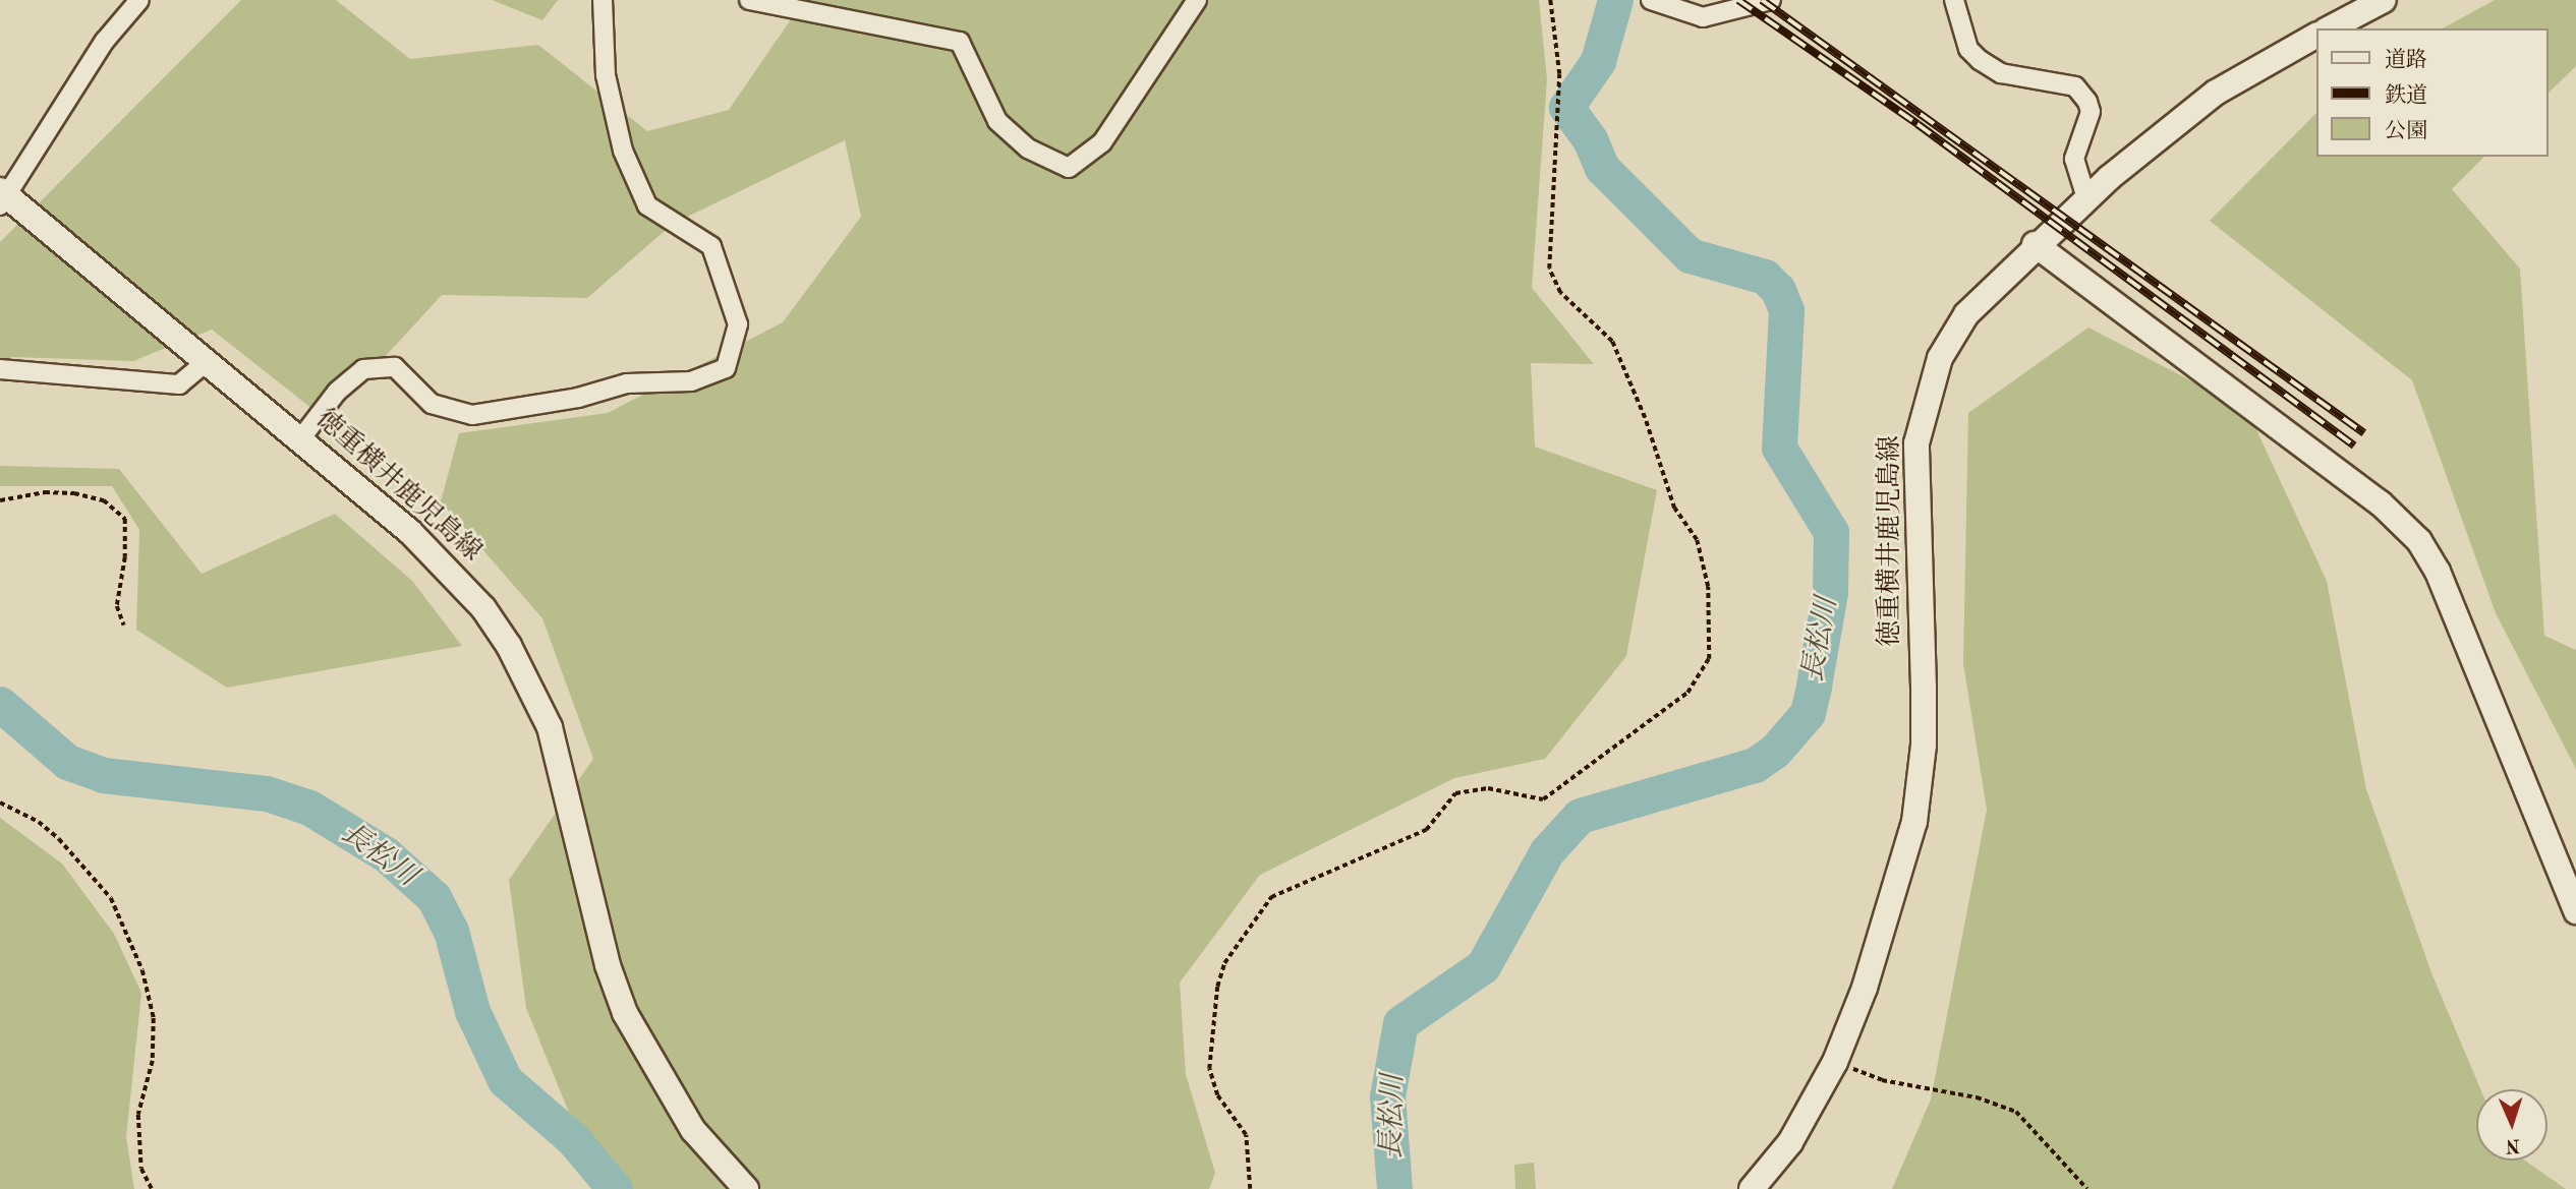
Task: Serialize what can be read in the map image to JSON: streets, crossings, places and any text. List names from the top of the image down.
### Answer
{
  "streets": {
    "main road": ["徳重横井鹿児島線"]
  },
  "water": ["長松川"],
  "legend": ["道路", "鉄道", "公園"],
  "north": "bottom"
}
